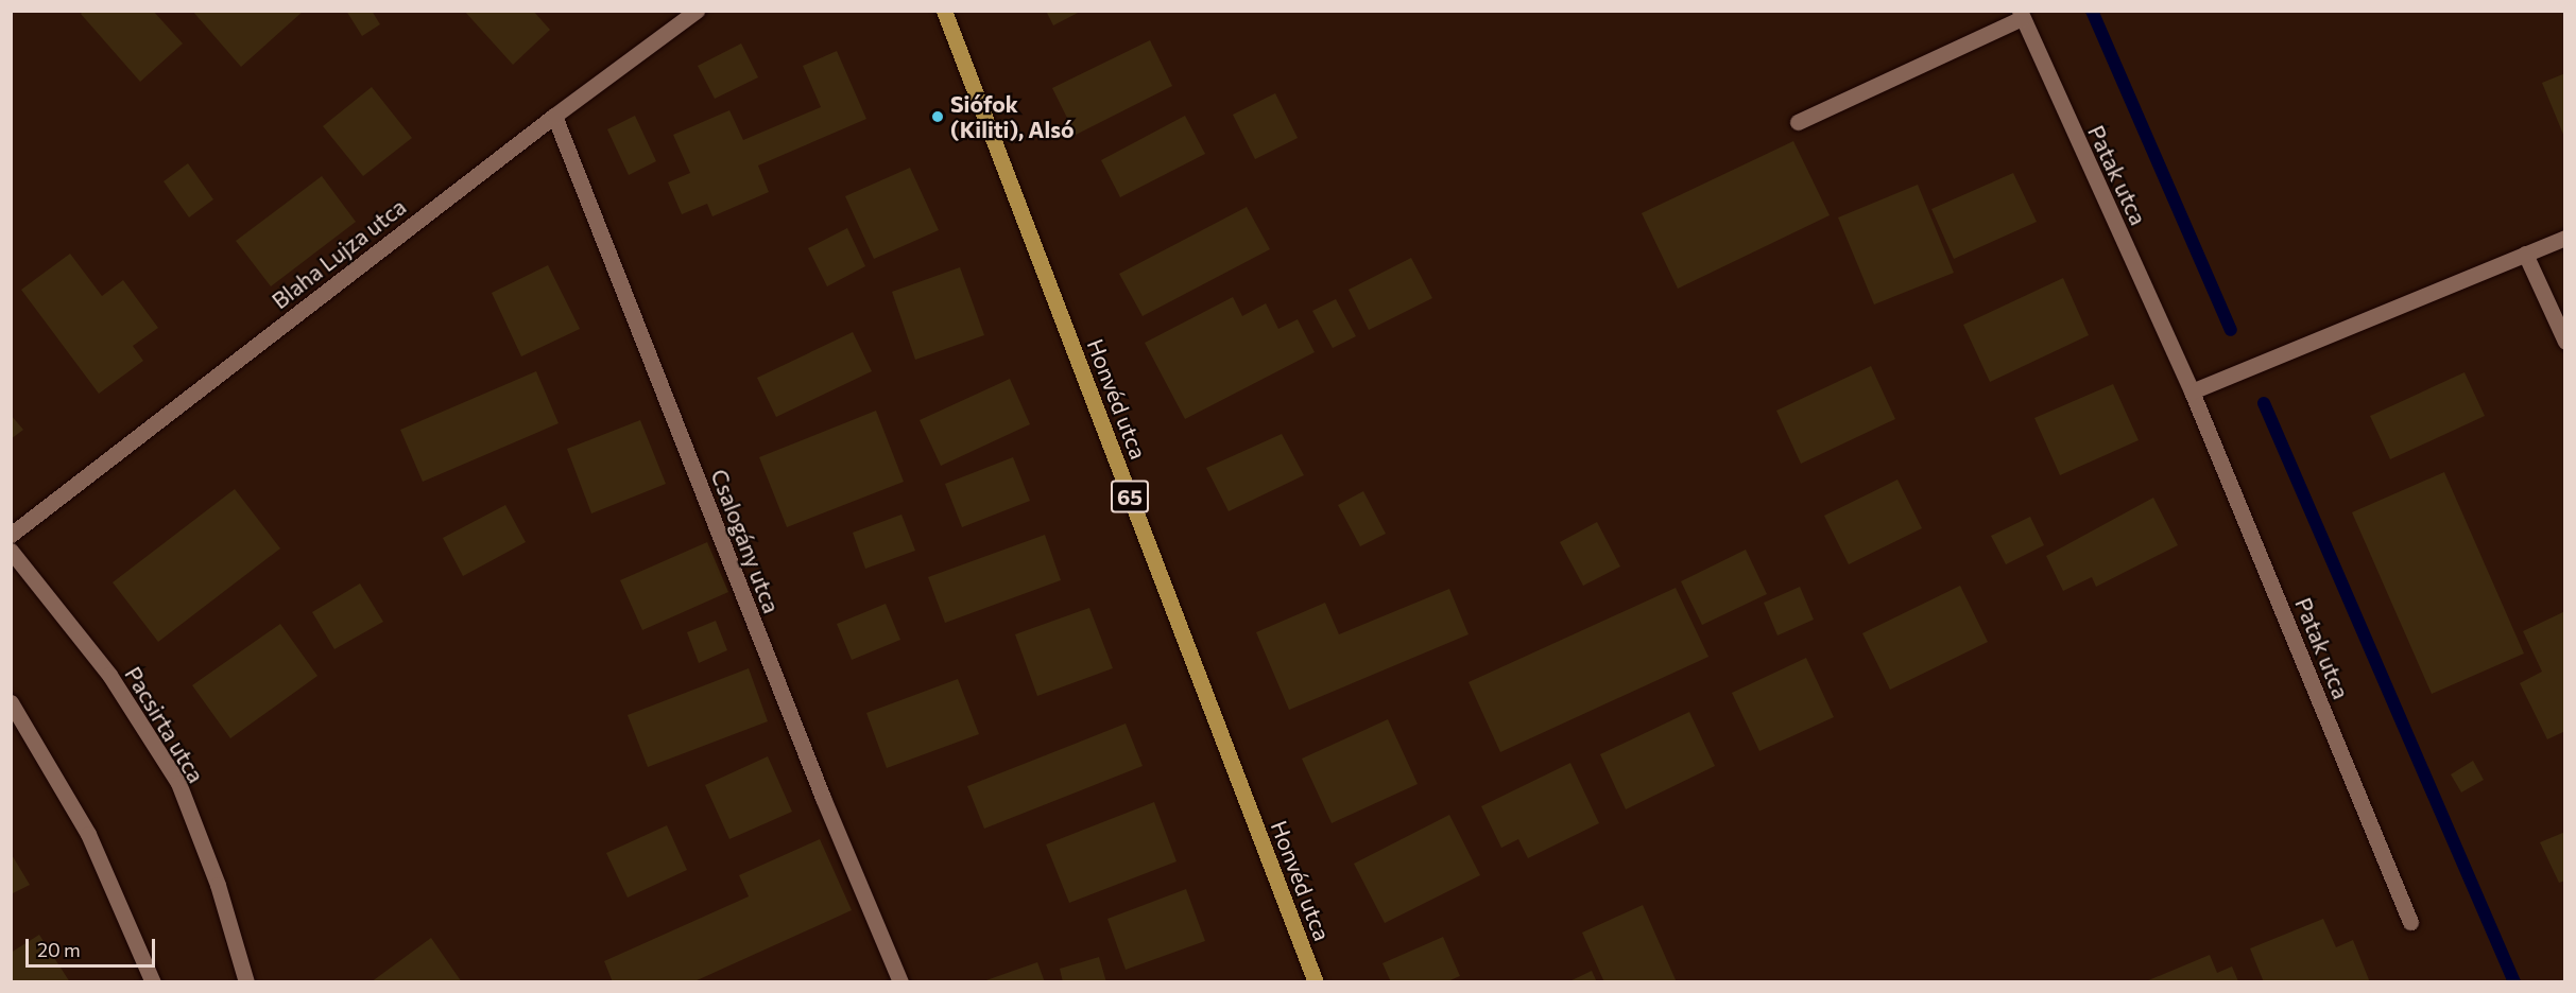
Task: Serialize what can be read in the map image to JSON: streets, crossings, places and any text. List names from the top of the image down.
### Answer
{
  "streets": {
    "main road": ["Honvéd utca", "65"],
    "street": [
      "Patak utca",
      "Blaha Lujza utca",
      "Csalogány utca",
      "Pacsirta utca"
    ]
  },
  "crossings": [
    ["Blaha Lujza utca", "Csalogány utca"]
  ],
  "places": ["Siófok (Kiliti), Alsó"],
  "scale_bar": "20 m"
}
